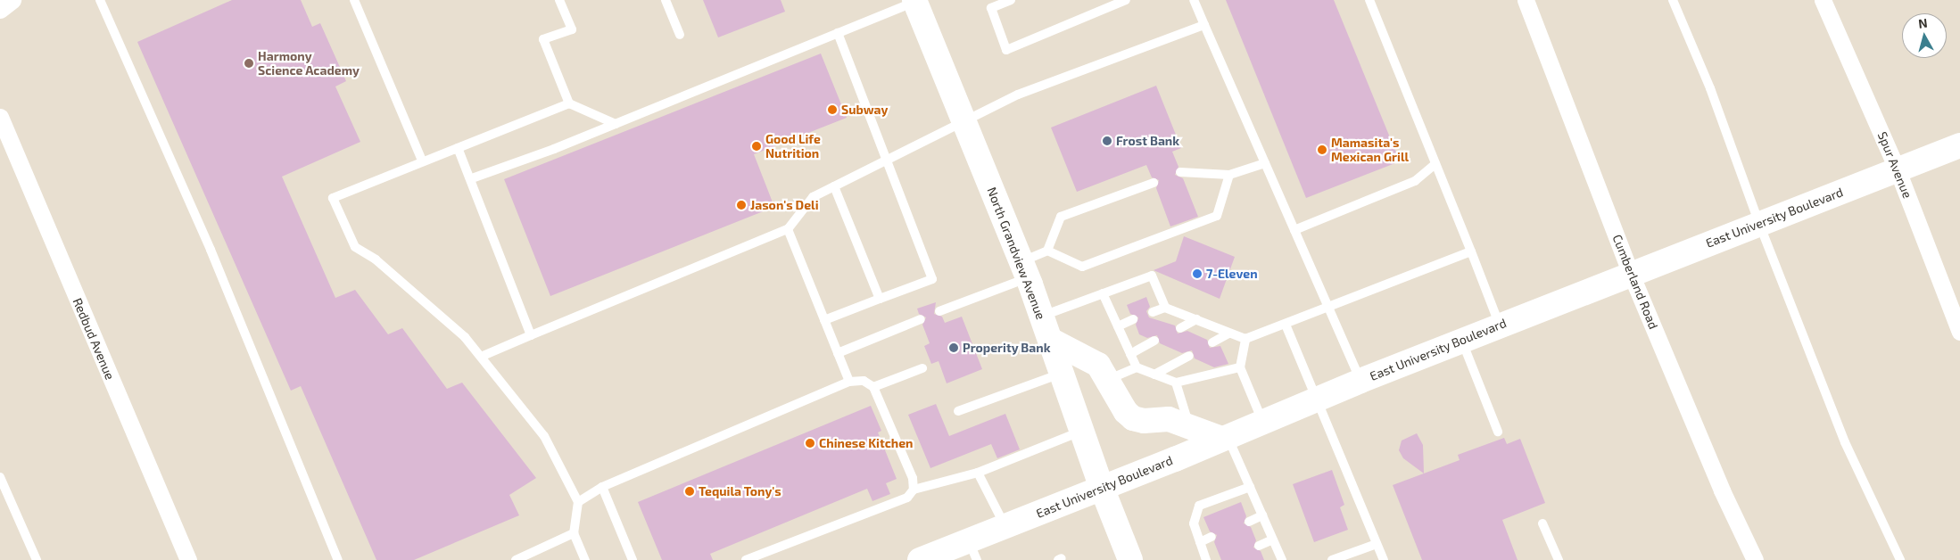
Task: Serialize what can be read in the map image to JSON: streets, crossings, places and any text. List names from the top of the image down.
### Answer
{
  "streets": {
    "main road": ["East University Boulevard", "North Grandview Avenue"],
    "street": ["Spur Avenue", "Cumberland Road", "Redbud Avenue"]
  },
  "crossings": [
    ["Spur Avenue", "East University Boulevard"],
    ["East University Boulevard", "North Grandview Avenue"],
    ["East University Boulevard", "Cumberland Road"]
  ],
  "places": [
    "Harmony Science Academy",
    "Subway",
    "Frost Bank",
    "Good Life Nutrition",
    "Mamasita's Mexican Grill",
    "Jason's Deli",
    "7-Eleven",
    "Properity Bank",
    "Chinese Kitchen",
    "Tequila Tony's"
  ],
  "north": "top"
}
